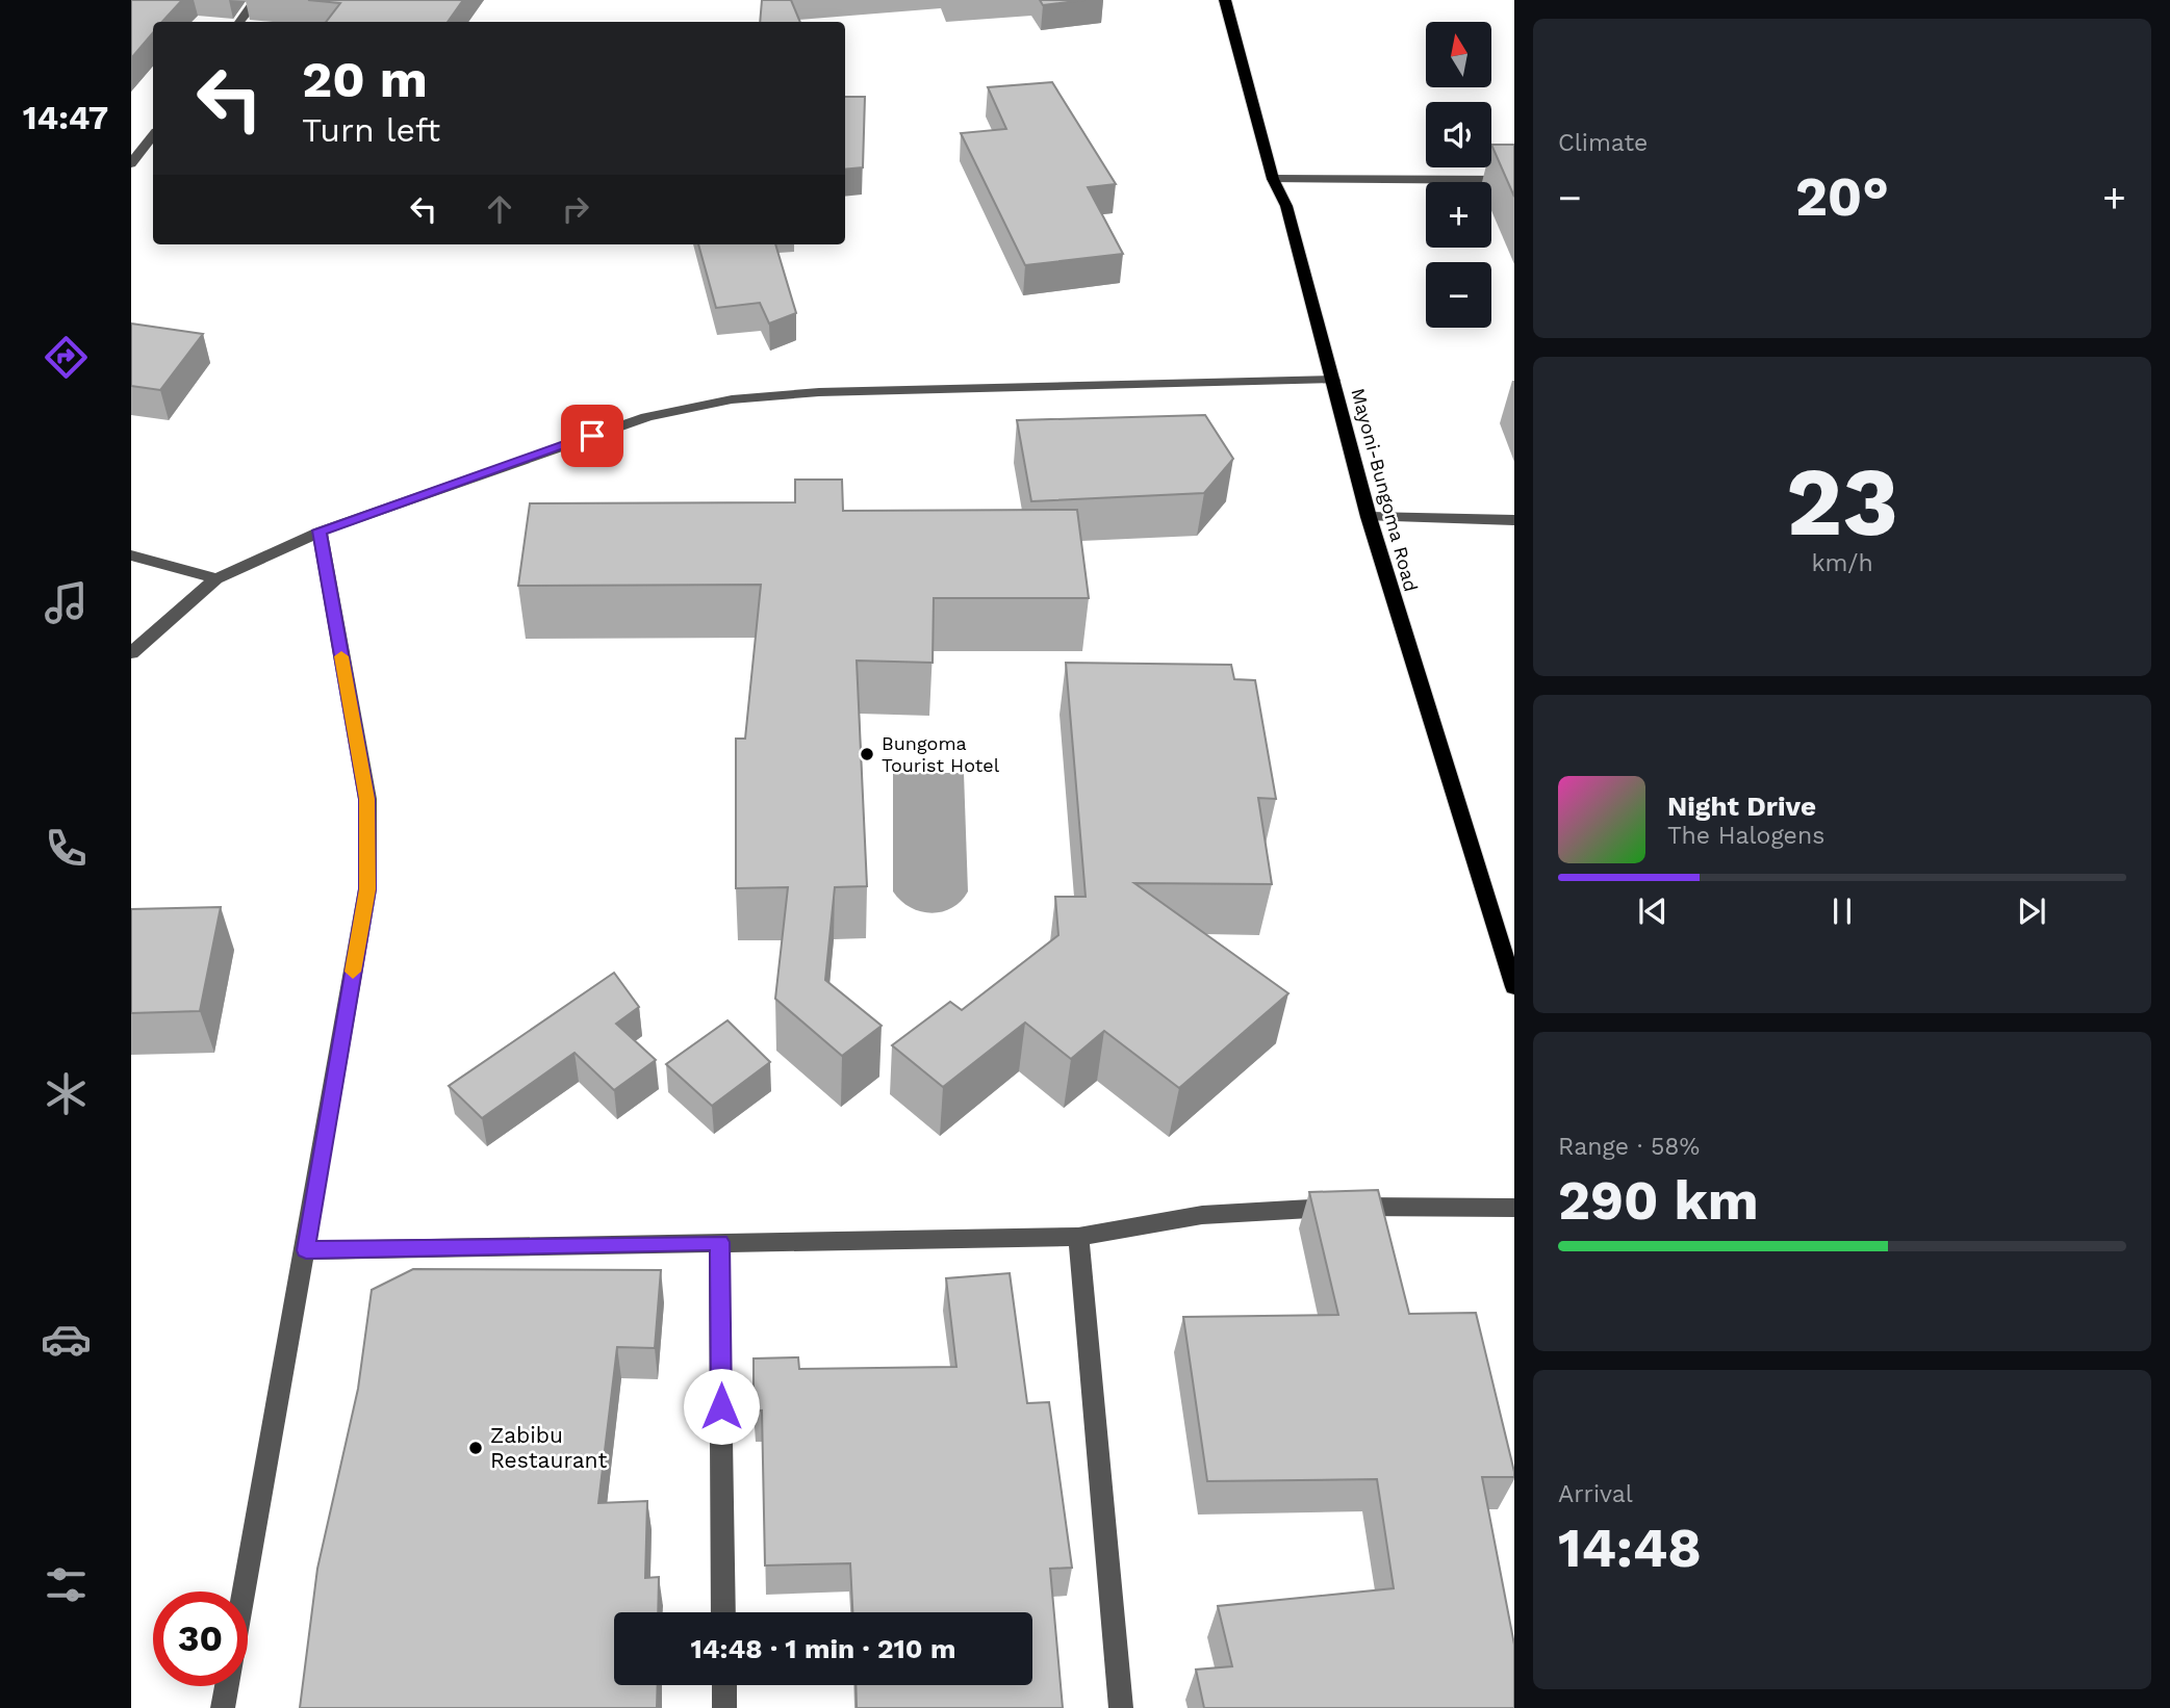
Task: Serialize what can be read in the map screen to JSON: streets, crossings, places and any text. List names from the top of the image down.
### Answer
{
  "streets": {
    "main road": ["Mayoni-Bungoma Road"]
  },
  "places": ["Bungoma Tourist Hotel", "Zabibu Restaurant"],
  "north": "top",
  "page": {
    "tabs": "14:47",
    "tile": [
      "Climate",
      ["23", "km/h"],
      ["Range · 58%", "290 km"],
      ["Arrival", "14:48"]
    ],
    "map_buttons": ["+", "−"],
    "turn": ["20 m", "Turn left"],
    "heat": ["−", "20°", "+"],
    "song": ["Night Drive", "The Halogens"],
    "limit": "30",
    "trip": "14:48 · 1 min · 210 m"
  }
}
